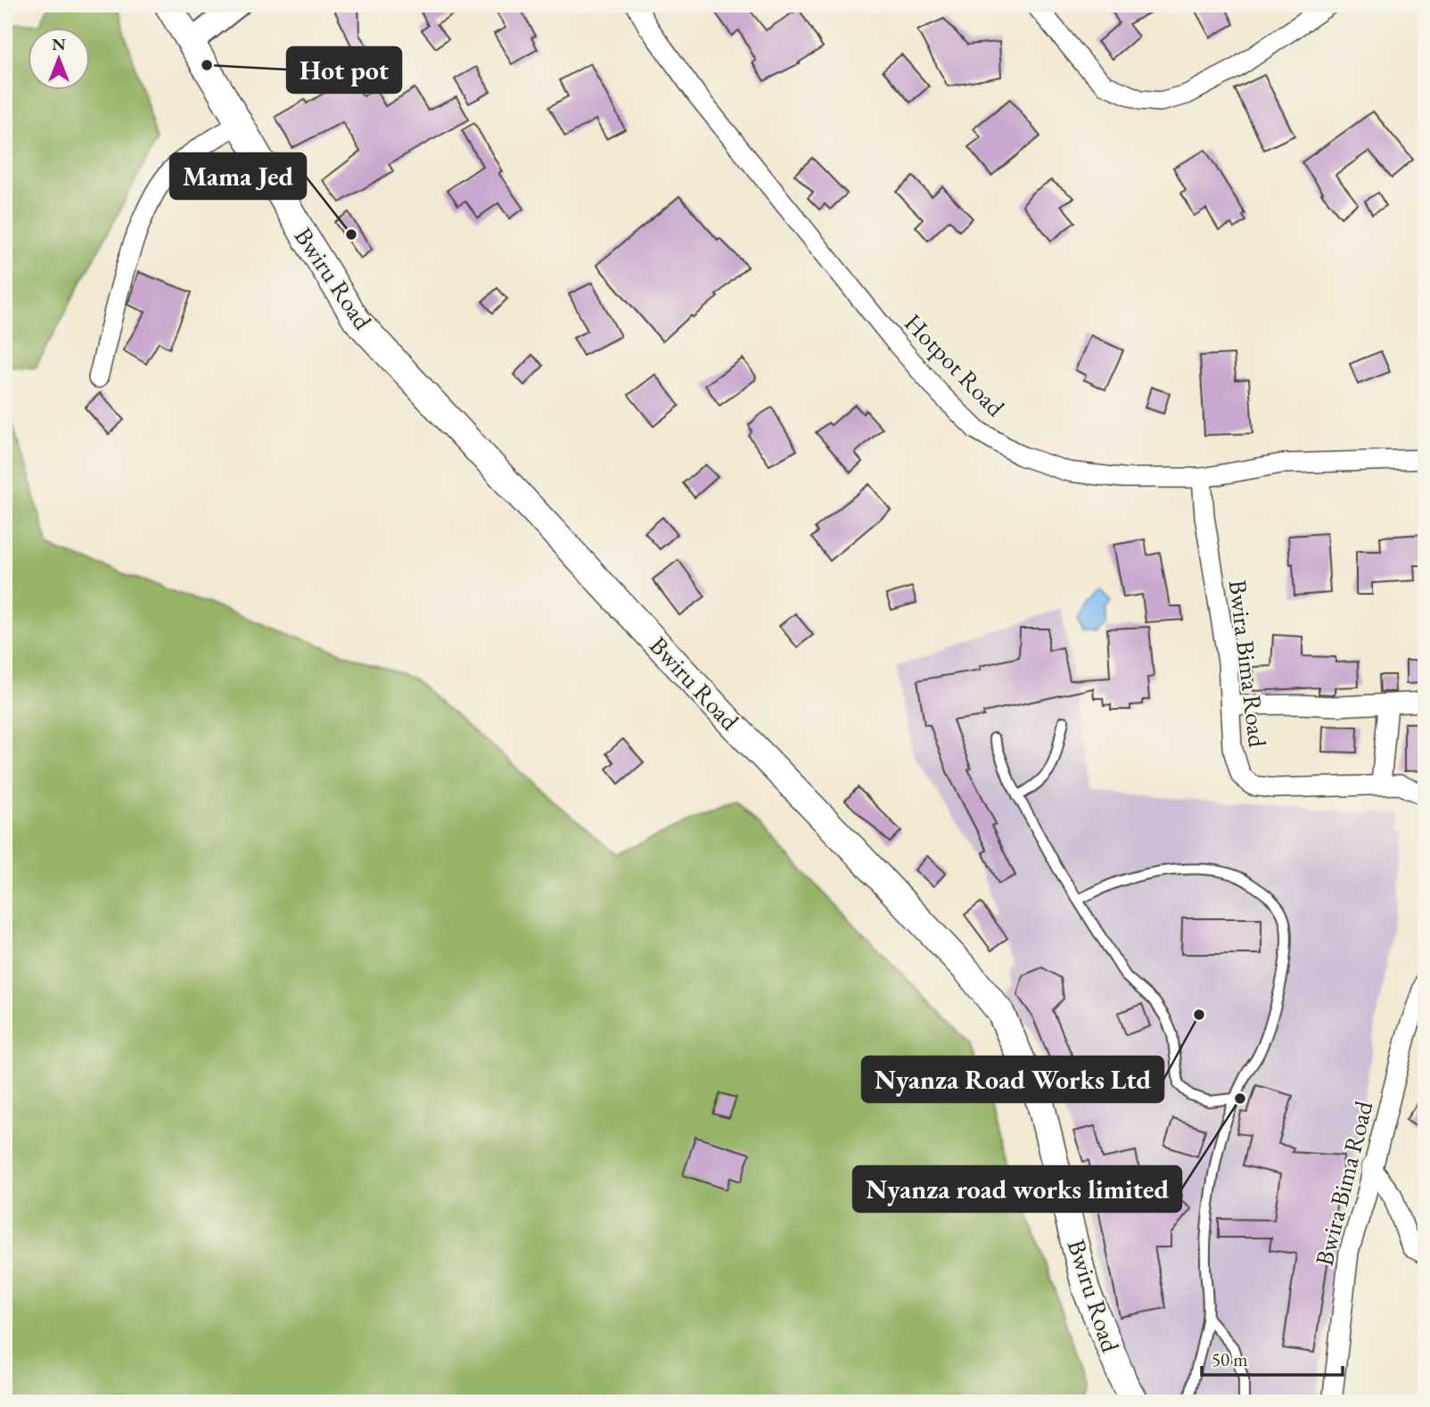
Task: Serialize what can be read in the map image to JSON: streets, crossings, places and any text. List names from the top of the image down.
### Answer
{
  "streets": {
    "main road": ["Bwiru Road"],
    "street": ["Hotpot Road", "Bwira Bima Road"]
  },
  "crossings": [
    ["Hotpot Road", "Bwira Bima Road"]
  ],
  "places": [
    "Hot pot",
    "Mama Jed",
    "Nyanza Road Works Ltd",
    "Nyanza road works limited"
  ],
  "scale_bar": "50 m",
  "north": "top"
}
